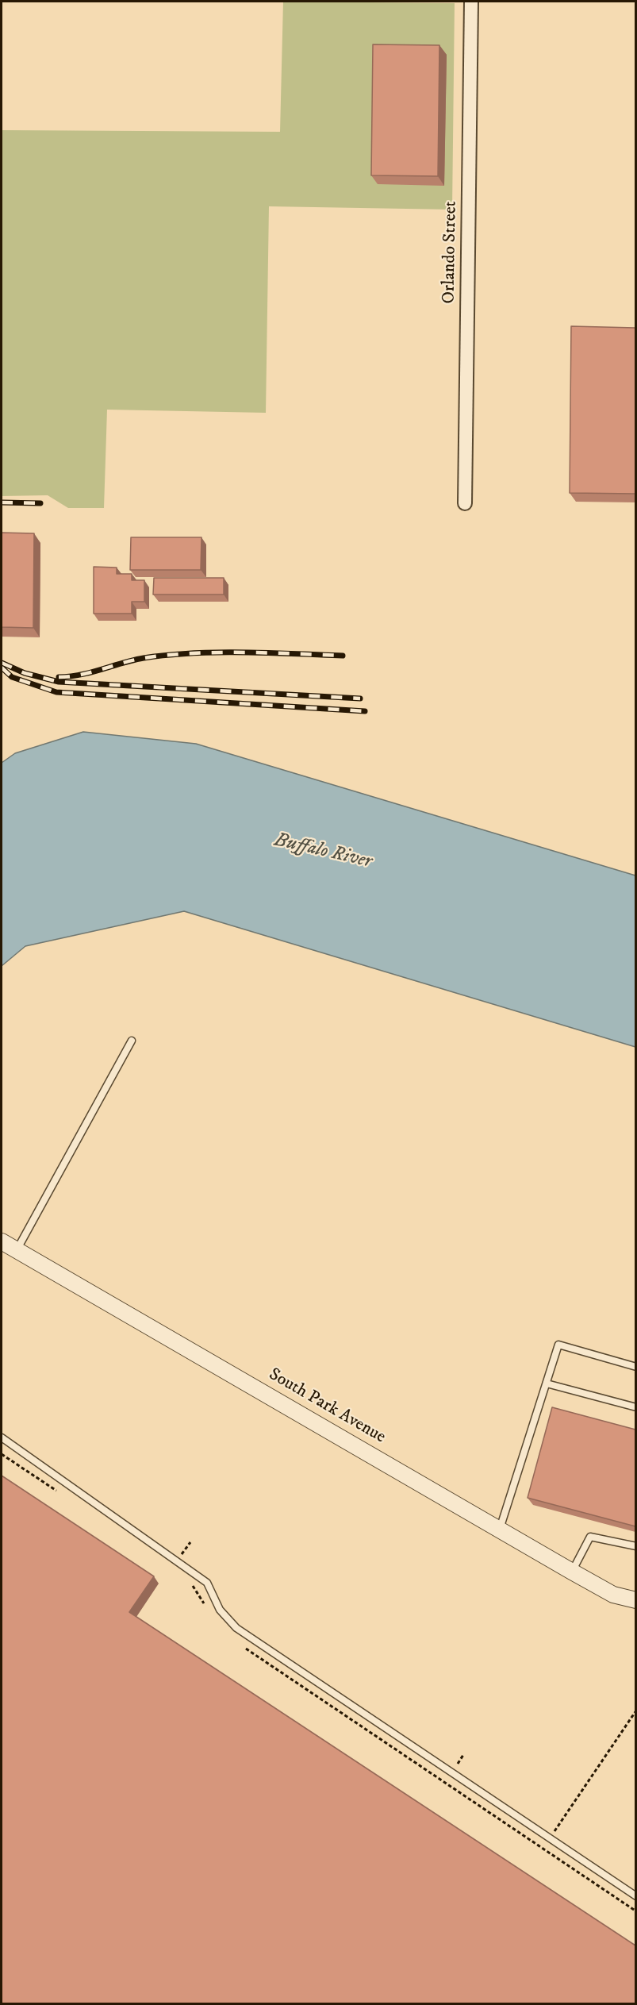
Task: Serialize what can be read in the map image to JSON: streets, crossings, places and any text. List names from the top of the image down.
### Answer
{
  "streets": {
    "street": ["Orlando Street", "South Park Avenue"]
  },
  "water": ["Buffalo River"]
}
